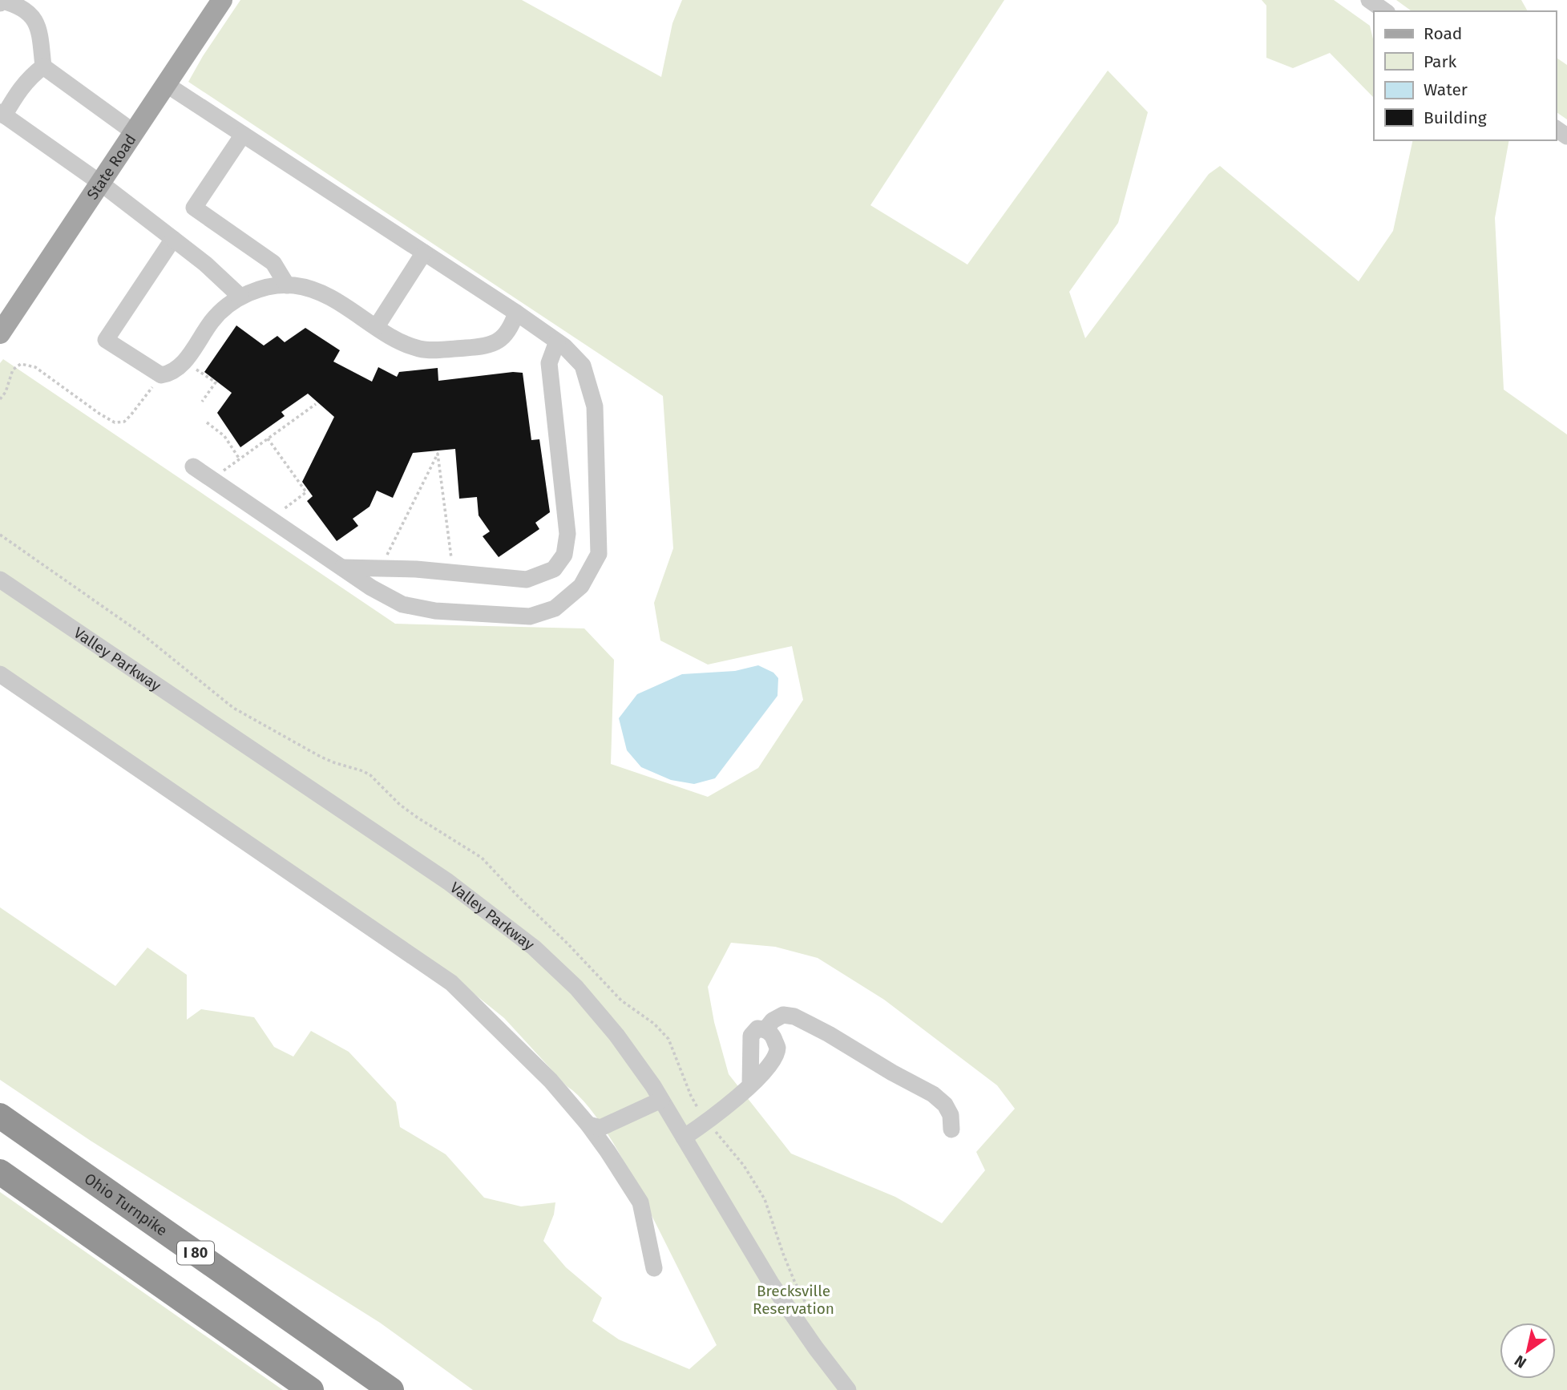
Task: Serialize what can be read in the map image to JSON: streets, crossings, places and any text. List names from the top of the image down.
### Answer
{
  "streets": {
    "highway": ["Ohio Turnpike", "I 80"],
    "main road": ["State Road"],
    "street": ["Valley Parkway"]
  },
  "parks": ["Brecksville Reservation"],
  "legend": [
    "Road",
    "Park",
    "Water",
    "Building"
  ],
  "north": "bottom left"
}
